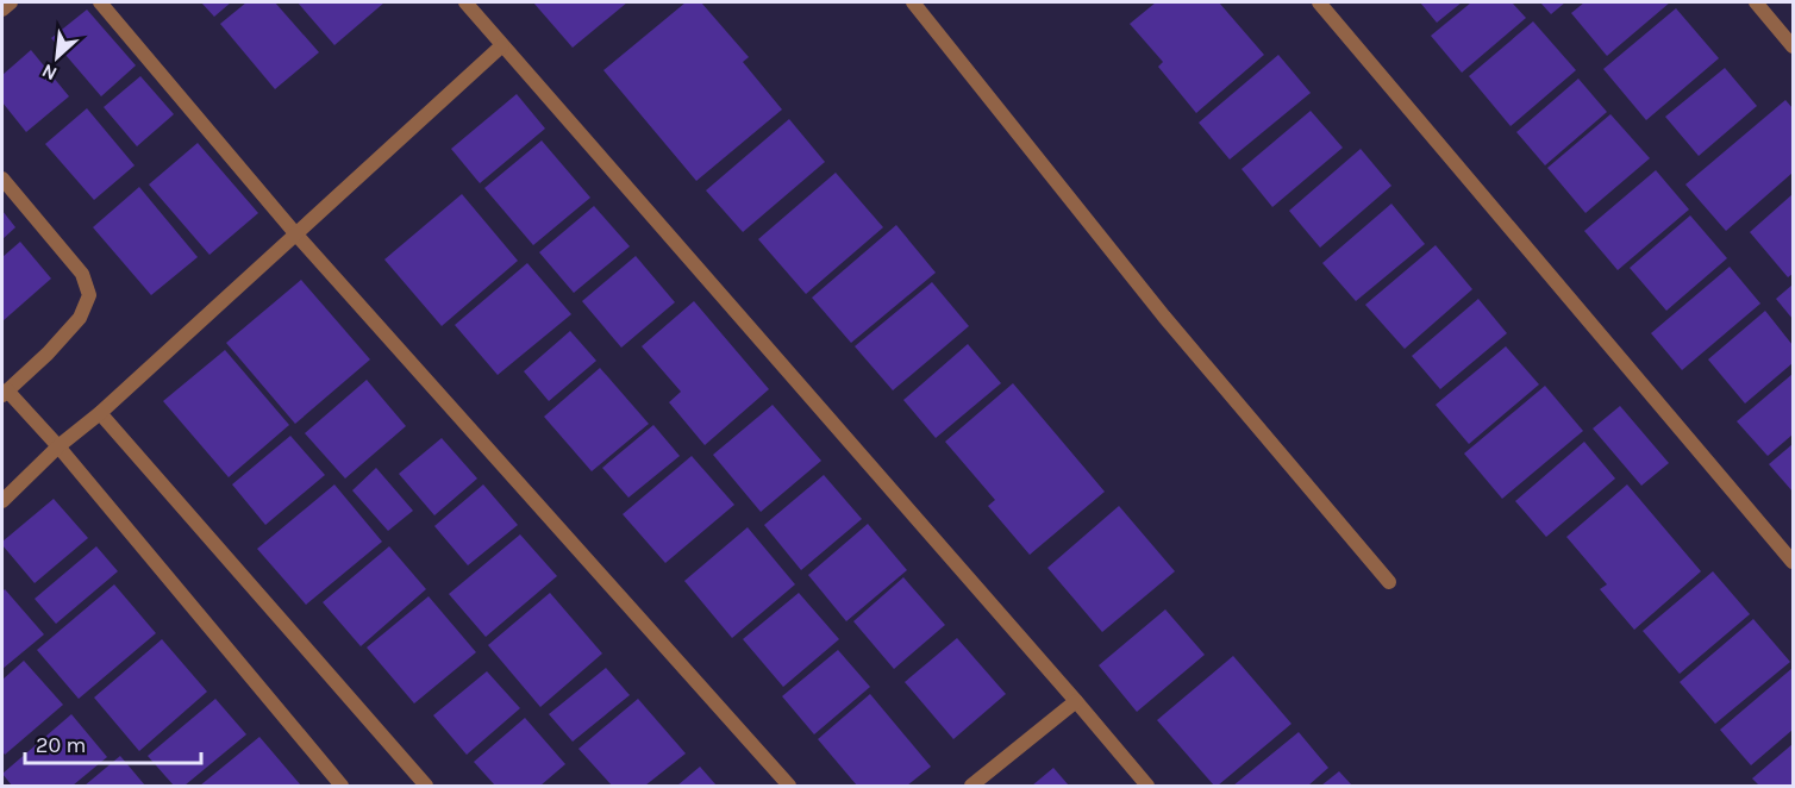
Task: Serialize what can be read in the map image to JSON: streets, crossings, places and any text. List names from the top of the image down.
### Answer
{
  "scale_bar": "20 m",
  "north": "bottom left"
}
